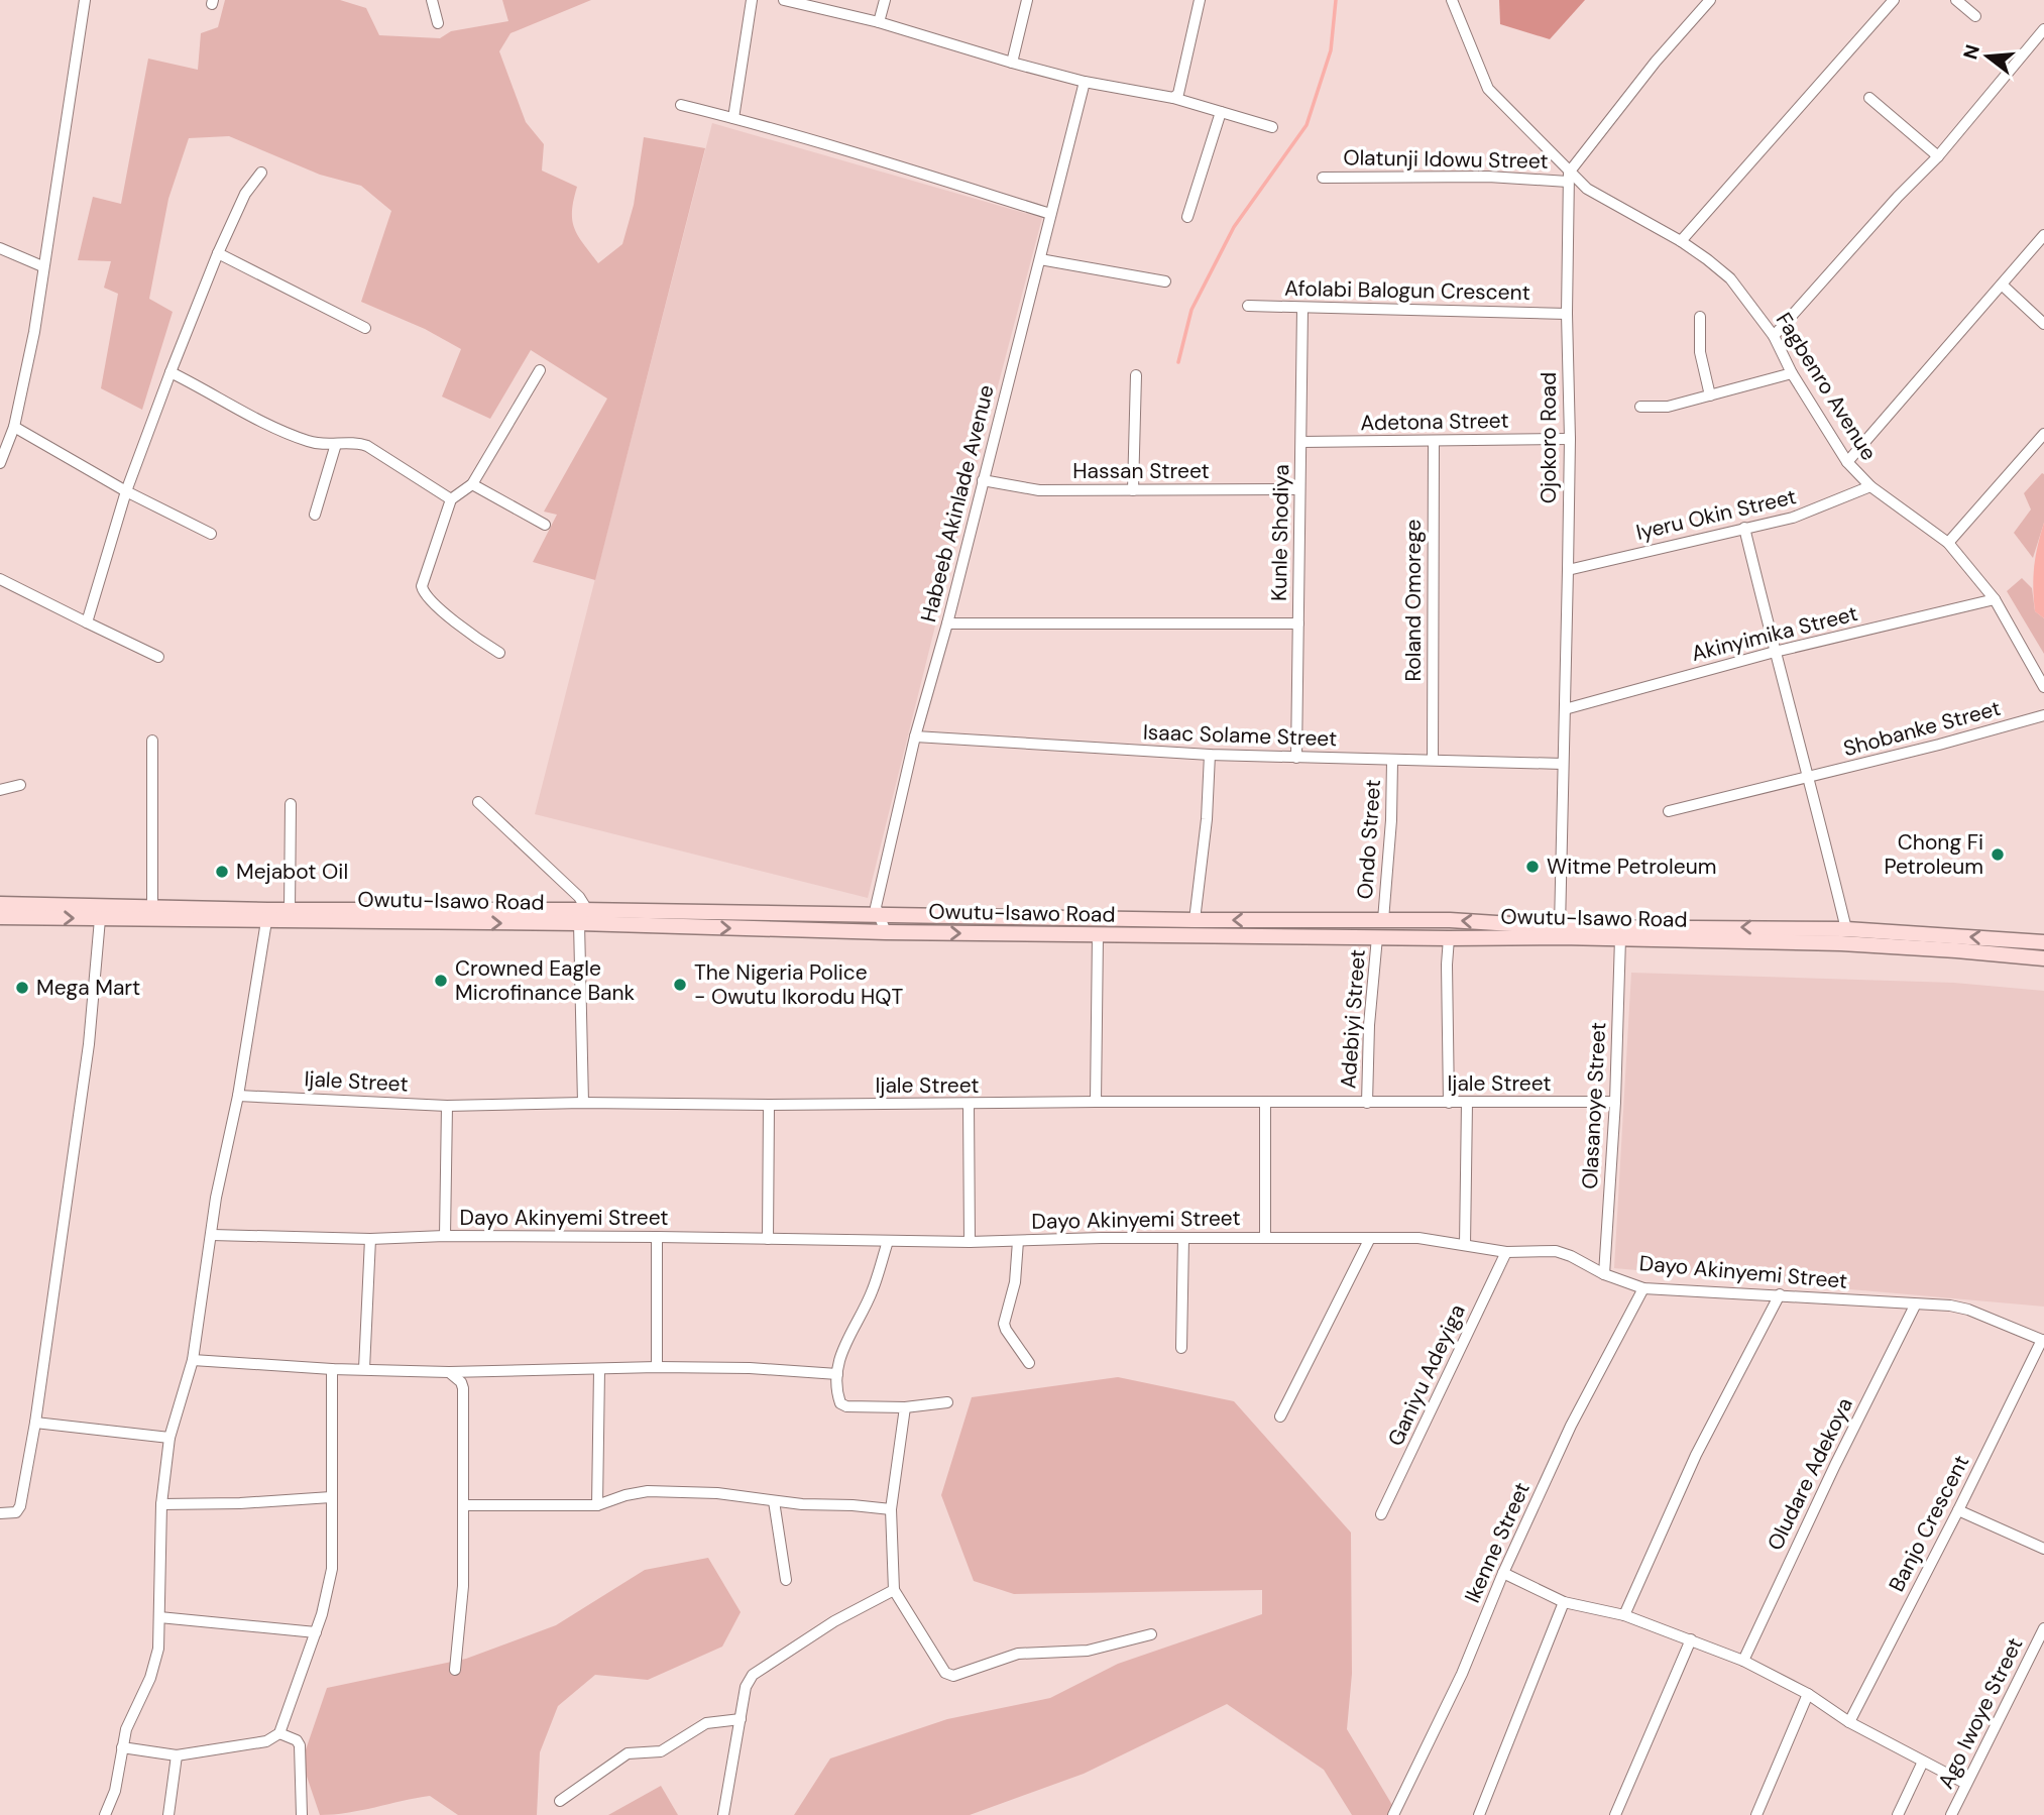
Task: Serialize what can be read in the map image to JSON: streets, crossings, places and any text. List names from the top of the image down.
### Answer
{
  "streets": {
    "street": [
      "Olatunji Idowu Street",
      "Afolabi Balogun Crescent",
      "Fagbenro Avenue",
      "Adetona Street",
      "Ojokoro Road",
      "Hassan Street",
      "Habeeb Akinlade Avenue",
      "Iyeru Okin Street",
      "Kunle Shodiya",
      "Roland Omorege",
      "Akinyimika Street",
      "Shobanke Street",
      "Isaac Solame Street",
      "Ondo Street",
      "Owutu-Isawo Road",
      "Adebiyi Street",
      "Ijale Street",
      "Olasanoye Street",
      "Dayo Akinyemi Street",
      "Ganiyu Adeyiga",
      "Oludare Adekoya",
      "Banjo Crescent",
      "Ikenne Street",
      "Ago Iwoye Street"
    ]
  },
  "crossings": [
    ["Olatunji Idowu Street", "Fagbenro Avenue"],
    ["Olatunji Idowu Street", "Ojokoro Road"],
    ["Afolabi Balogun Crescent", "Ojokoro Road"],
    ["Afolabi Balogun Crescent", "Kunle Shodiya"],
    ["Fagbenro Avenue", "Ojokoro Road"],
    ["Fagbenro Avenue", "Iyeru Okin Street"],
    ["Fagbenro Avenue", "Akinyimika Street"],
    ["Adetona Street", "Ojokoro Road"],
    ["Adetona Street", "Kunle Shodiya"],
    ["Adetona Street", "Roland Omorege"],
    ["Ojokoro Road", "Iyeru Okin Street"],
    ["Ojokoro Road", "Akinyimika Street"],
    ["Ojokoro Road", "Isaac Solame Street"],
    ["Ojokoro Road", "Owutu-Isawo Road"],
    ["Hassan Street", "Habeeb Akinlade Avenue"],
    ["Hassan Street", "Kunle Shodiya"],
    ["Habeeb Akinlade Avenue", "Isaac Solame Street"],
    ["Habeeb Akinlade Avenue", "Owutu-Isawo Road"],
    ["Kunle Shodiya", "Isaac Solame Street"],
    ["Roland Omorege", "Isaac Solame Street"],
    ["Isaac Solame Street", "Ondo Street"],
    ["Ondo Street", "Owutu-Isawo Road"],
    ["Owutu-Isawo Road", "Adebiyi Street"],
    ["Owutu-Isawo Road", "Olasanoye Street"],
    ["Adebiyi Street", "Ijale Street"],
    ["Ijale Street", "Olasanoye Street"],
    ["Olasanoye Street", "Dayo Akinyemi Street"],
    ["Dayo Akinyemi Street", "Ganiyu Adeyiga"],
    ["Dayo Akinyemi Street", "Oludare Adekoya"],
    ["Dayo Akinyemi Street", "Banjo Crescent"],
    ["Dayo Akinyemi Street", "Ikenne Street"]
  ],
  "places": [
    "Chong Fi Petroleum",
    "Witme Petroleum",
    "Mejabot Oil",
    "Crowned Eagle Microfinance Bank",
    "The Nigeria Police - Owutu Ikorodu HQT",
    "Mega Mart"
  ],
  "north": "left"
}
